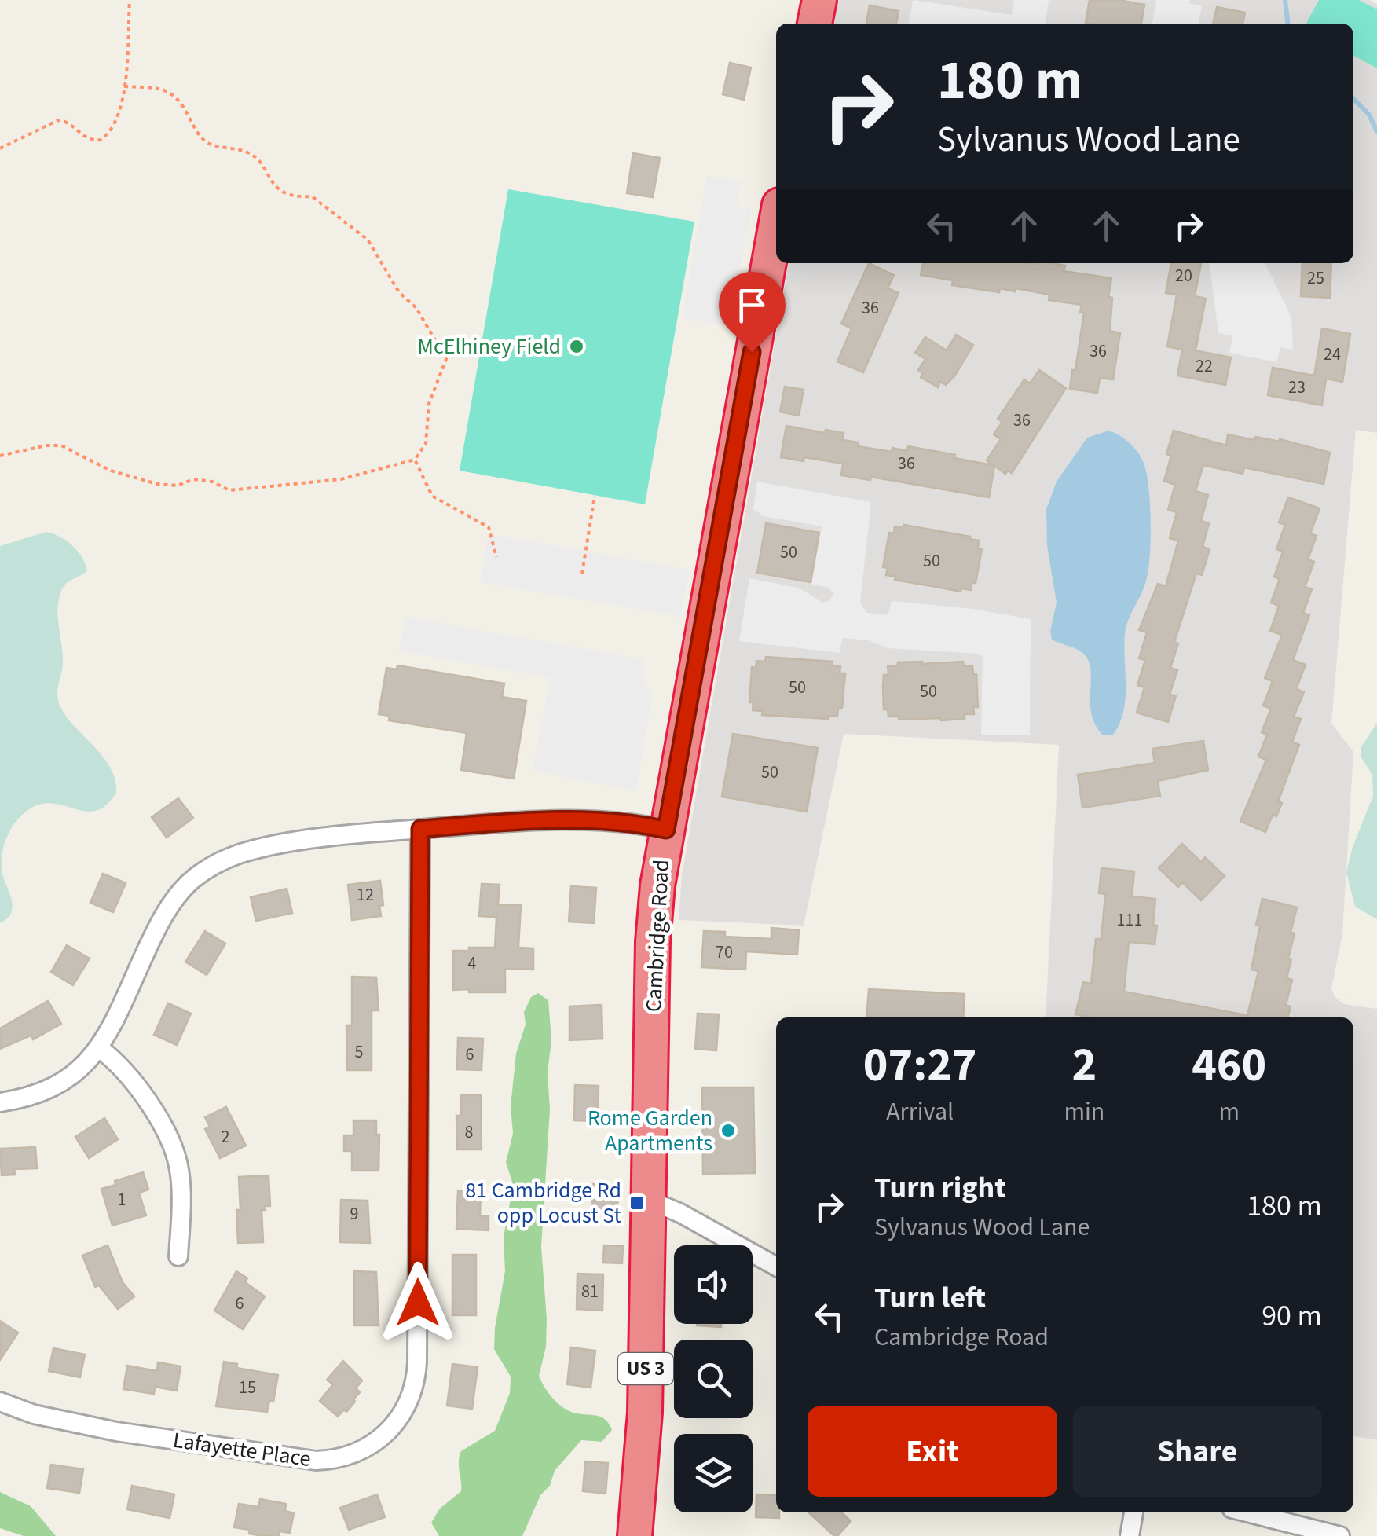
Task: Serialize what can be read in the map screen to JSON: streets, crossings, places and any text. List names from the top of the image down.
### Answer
{
  "streets": {
    "highway": ["Cambridge Road", "US 3"],
    "street": ["Lafayette Place"]
  },
  "places": {
    "other": ["McElhiney Field", "Rome Garden Apartments"],
    "transit": ["81 Cambridge Rd opp Locust St"]
  },
  "house_numbers": [
    "20",
    "25",
    "36",
    "36",
    "24",
    "22",
    "23",
    "36",
    "36",
    "50",
    "50",
    "50",
    "50",
    "50",
    "12",
    "111",
    "70",
    "4",
    "5",
    "6",
    "8",
    "2",
    "1",
    "9",
    "81",
    "6",
    "15"
  ],
  "page": {
    "turn": ["180 m", "Sylvanus Wood Lane"],
    "eta": [
      "07:27",
      "Arrival",
      "2",
      "min",
      "460",
      "m"
    ],
    "list": [
      {
        "name": "Turn right",
        "note": "Sylvanus Wood Lane",
        "value": "180 m"
      },
      {
        "name": "Turn left",
        "note": "Cambridge Road",
        "value": "90 m"
      }
    ],
    "buttons": ["Exit", "Share"]
  }
}
